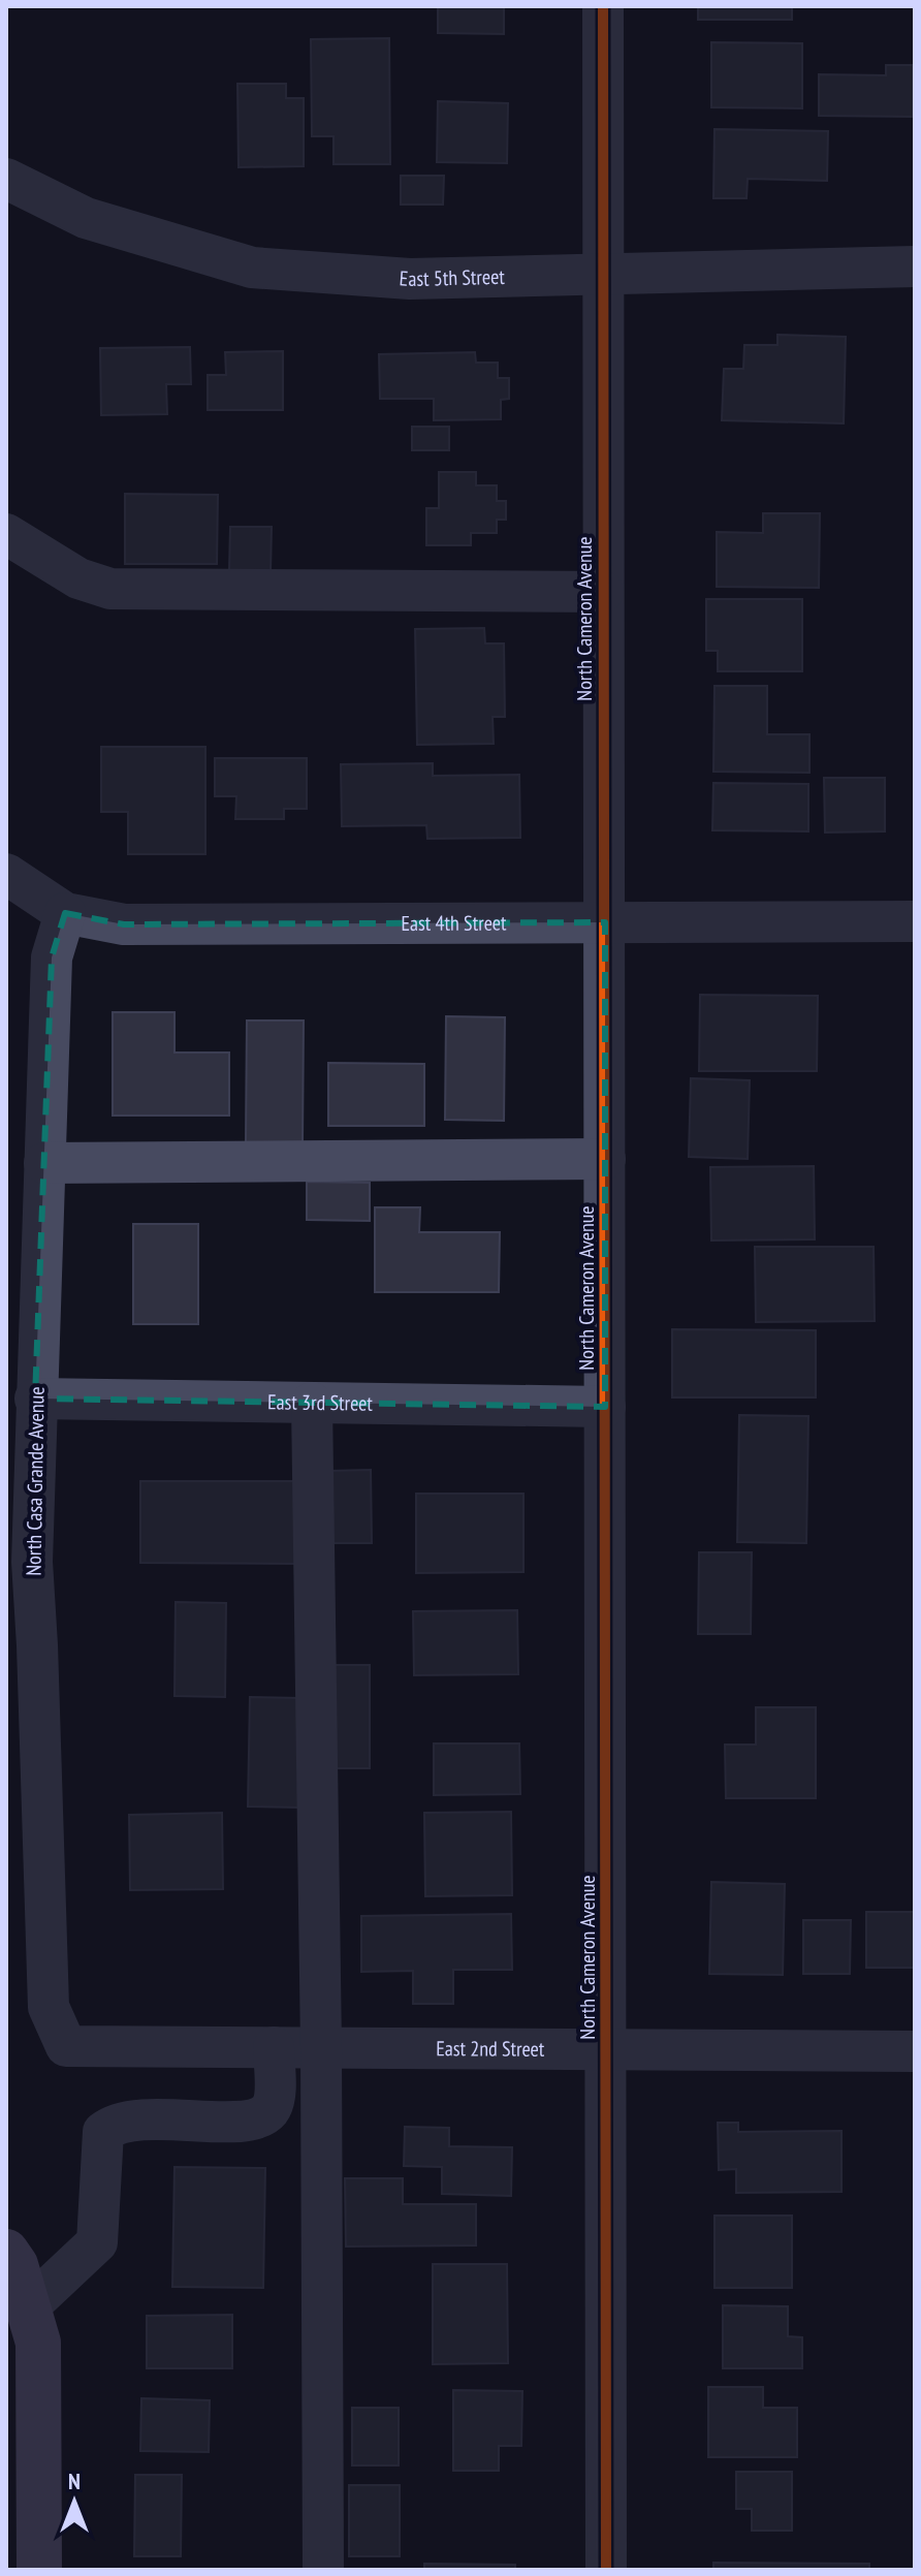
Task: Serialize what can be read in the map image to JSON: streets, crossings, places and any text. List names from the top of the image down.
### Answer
{
  "streets": {
    "street": [
      "East 5th Street",
      "North Cameron Avenue",
      "East 4th Street",
      "East 3rd Street",
      "North Casa Grande Avenue",
      "East 2nd Street"
    ]
  },
  "crossings": [
    ["East 5th Street", "North Cameron Avenue"],
    ["North Cameron Avenue", "East 4th Street"],
    ["North Cameron Avenue", "East 3rd Street"],
    ["North Cameron Avenue", "East 2nd Street"],
    ["East 4th Street", "North Casa Grande Avenue"],
    ["East 3rd Street", "North Casa Grande Avenue"],
    ["North Casa Grande Avenue", "East 2nd Street"]
  ],
  "north": "top"
}
